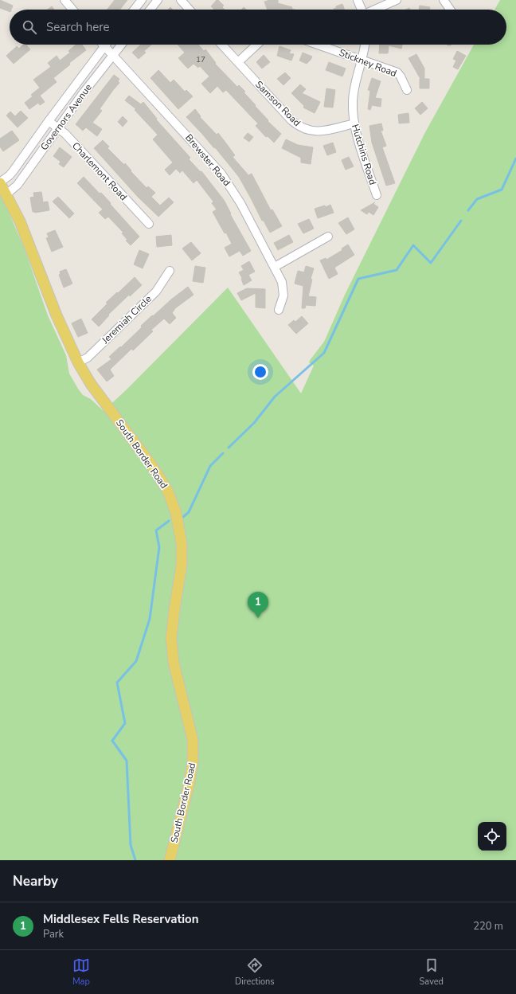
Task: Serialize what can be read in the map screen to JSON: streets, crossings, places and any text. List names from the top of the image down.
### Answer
{
  "streets": {
    "main road": ["South Border Road"],
    "street": [
      "Stickney Road",
      "Samson Road",
      "Governors Avenue",
      "Hutchins Road",
      "Brewster Road",
      "Charlemont Road",
      "Jeremiah Circle"
    ]
  },
  "crossings": [
    ["Stickney Road", "Hutchins Road"],
    ["Samson Road", "Hutchins Road"],
    ["Governors Avenue", "Brewster Road"],
    ["Governors Avenue", "Charlemont Road"],
    ["Governors Avenue", "South Border Road"],
    ["Jeremiah Circle", "South Border Road"]
  ],
  "house_numbers": ["17"],
  "page": {
    "search": "Search here",
    "pins": "1",
    "heading": "Nearby",
    "list": [
      {
        "mark": "1",
        "name": "Middlesex Fells Reservation",
        "note": "Park",
        "value": "220 m"
      }
    ],
    "nav": ["Map", "Directions", "Saved"]
  }
}
